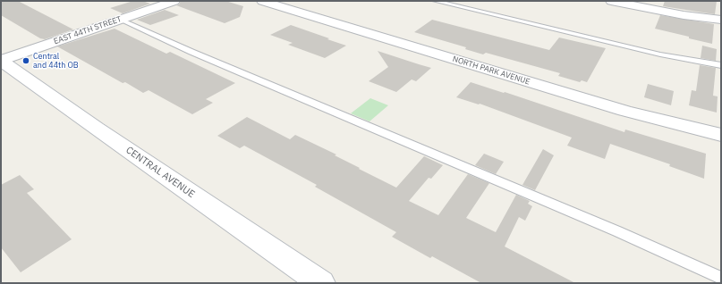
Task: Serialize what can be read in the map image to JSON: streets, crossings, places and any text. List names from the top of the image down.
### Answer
{
  "streets": {
    "street": ["EAST 44TH STREET", "NORTH PARK AVENUE", "CENTRAL AVENUE"]
  },
  "crossings": [
    ["EAST 44TH STREET", "CENTRAL AVENUE"]
  ],
  "places": ["Central and 44th OB"]
}
